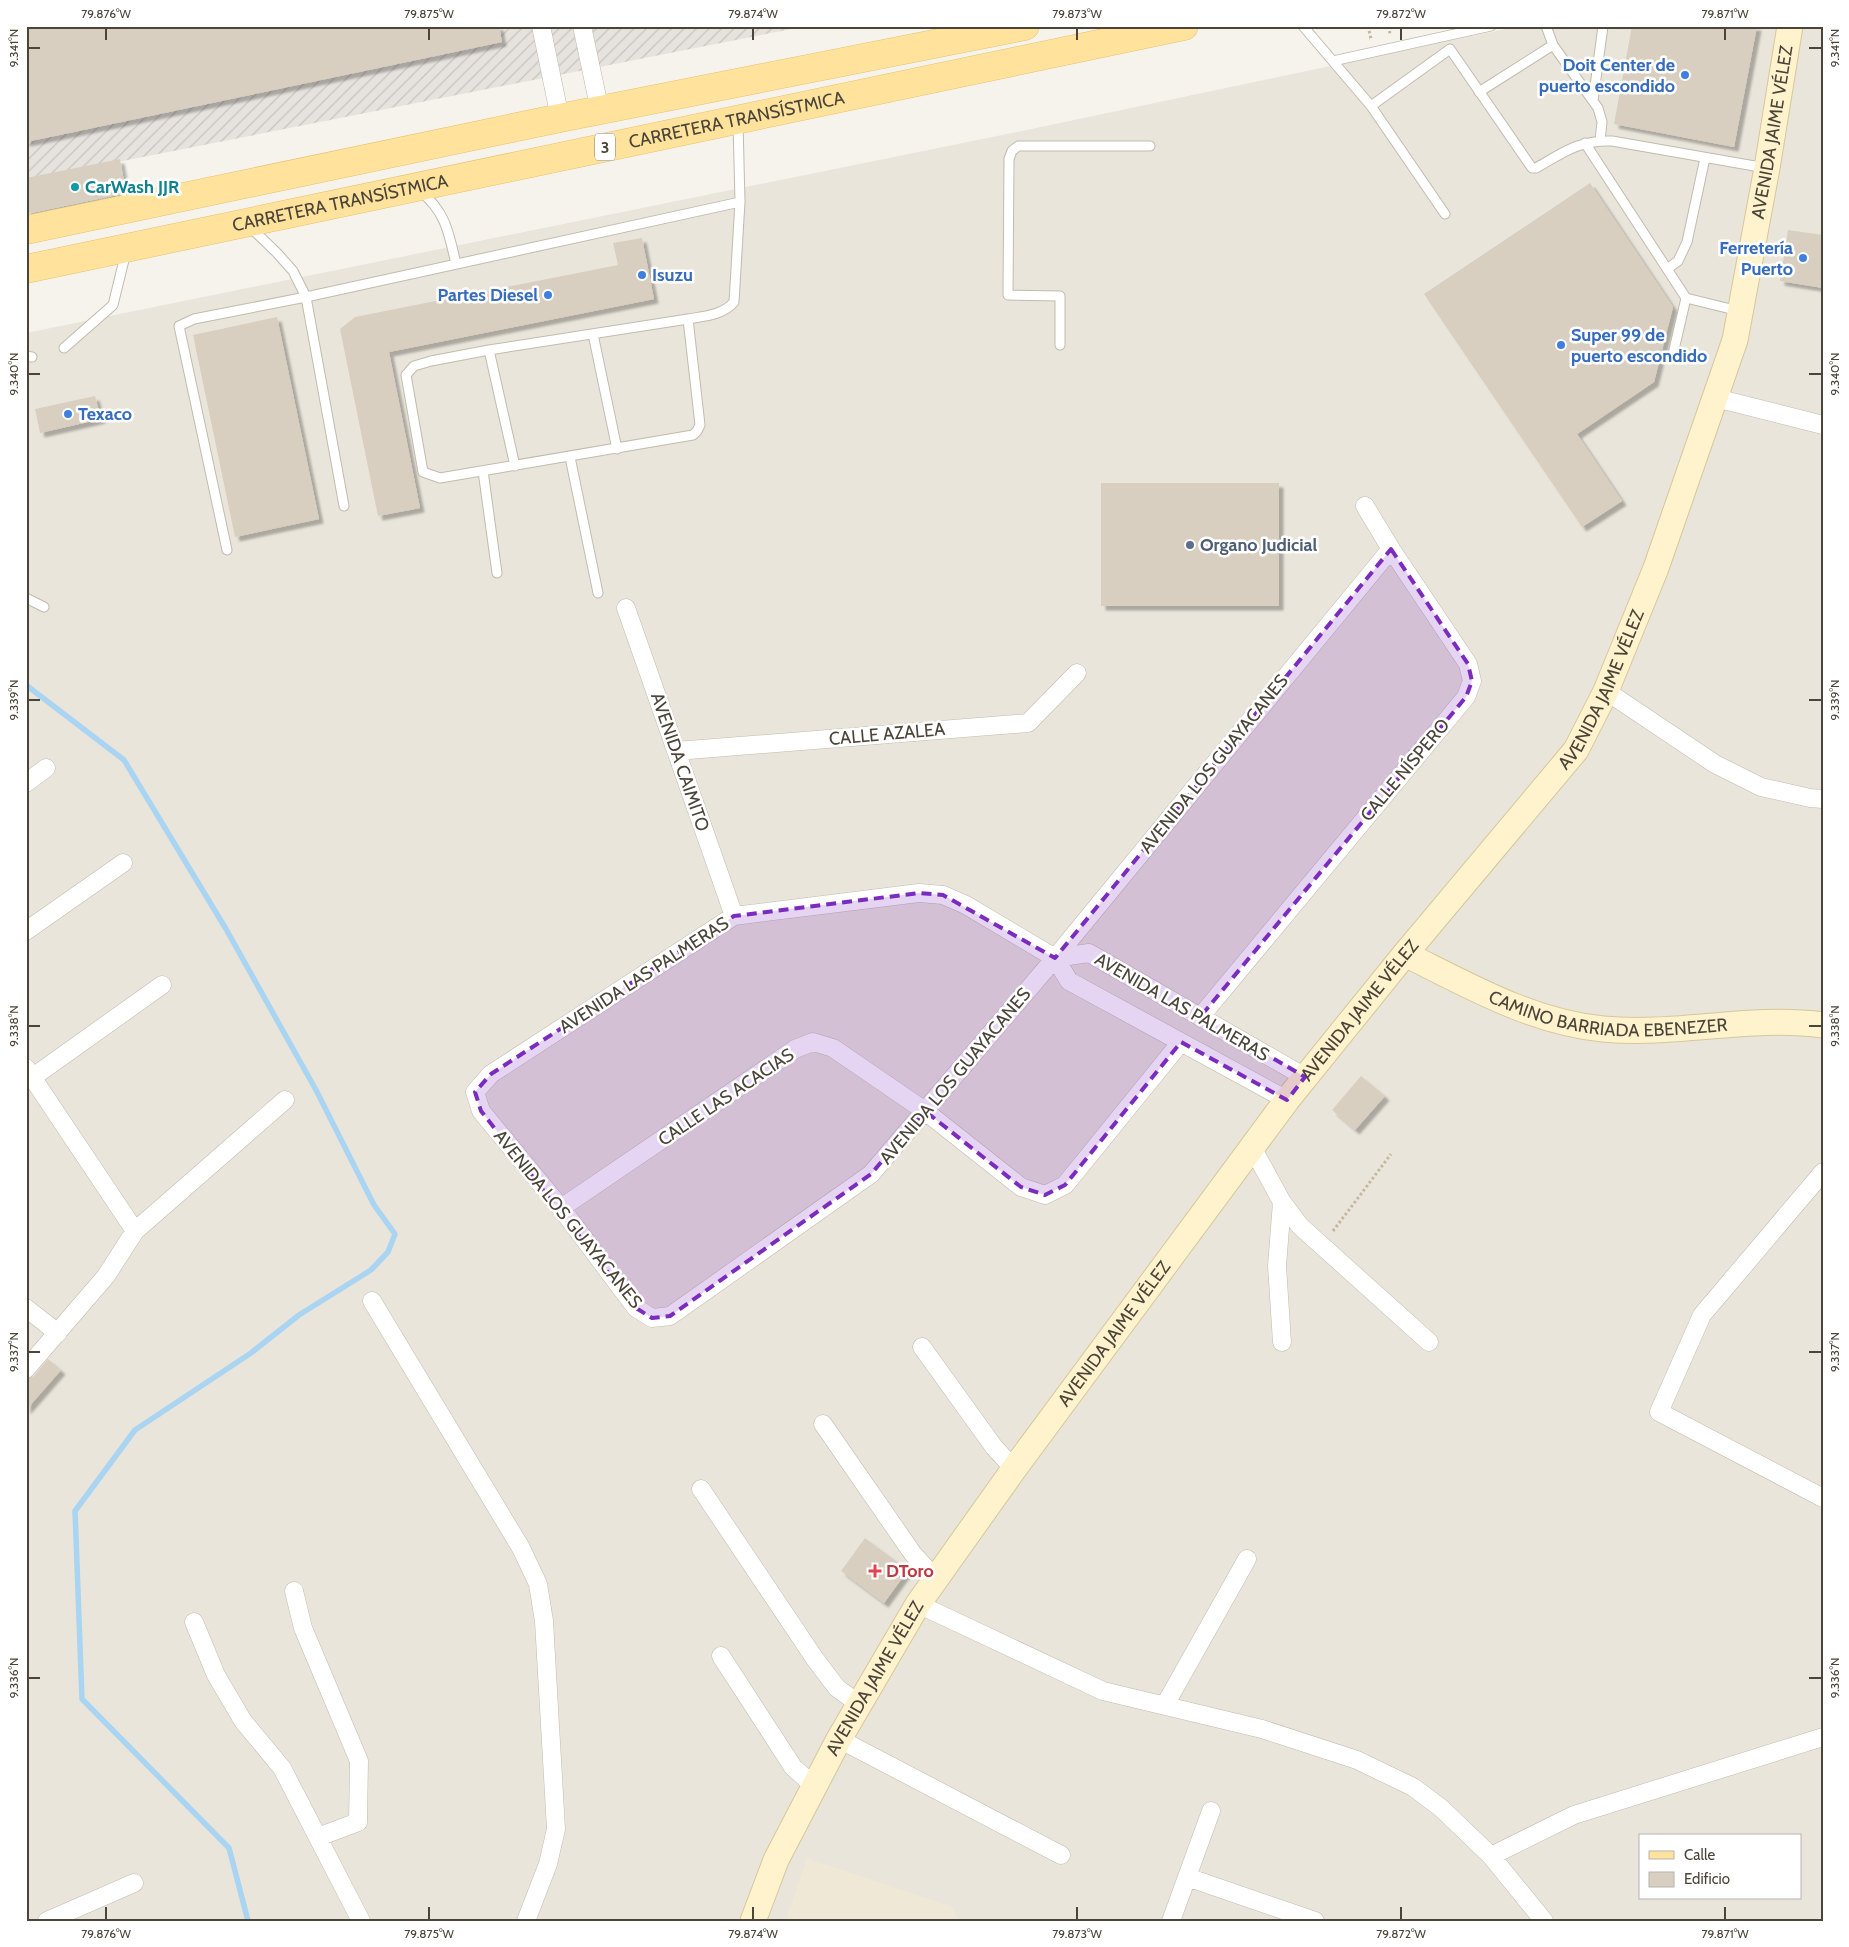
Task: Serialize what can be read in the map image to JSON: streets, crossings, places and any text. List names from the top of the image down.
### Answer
{
  "streets": {
    "main road": ["CARRETERA TRANSÍSTMICA", "3"],
    "street": [
      "AVENIDA JAIME VÉLEZ",
      "CALLE AZALEA",
      "AVENIDA CAIMITO",
      "AVENIDA LOS GUAYACANES",
      "CALLE NÍSPERO",
      "AVENIDA LAS PALMERAS",
      "CAMINO BARRIADA EBENEZER",
      "CALLE LAS ACACIAS"
    ]
  },
  "crossings": [
    ["AVENIDA JAIME VÉLEZ", "AVENIDA LAS PALMERAS"],
    ["AVENIDA JAIME VÉLEZ", "CAMINO BARRIADA EBENEZER"],
    ["CALLE AZALEA", "AVENIDA CAIMITO"],
    ["AVENIDA CAIMITO", "AVENIDA LAS PALMERAS"],
    ["AVENIDA LOS GUAYACANES", "CALLE NÍSPERO"],
    ["AVENIDA LOS GUAYACANES", "AVENIDA LAS PALMERAS"],
    ["AVENIDA LOS GUAYACANES", "CALLE LAS ACACIAS"],
    ["CALLE NÍSPERO", "AVENIDA LAS PALMERAS"],
    ["AVENIDA LAS PALMERAS", "CALLE LAS ACACIAS"]
  ],
  "places": {
    "other": [
      "Doit Center de puerto escondido",
      "CarWash JJR",
      "Ferretería Puerto",
      "Isuzu",
      "Partes Diesel",
      "Super 99 de puerto escondido",
      "Texaco",
      "Organo Judicial"
    ],
    "health": ["DToro"]
  },
  "legend": ["Calle", "Edificio"],
  "coordinates": [
    "79.876°W",
    "79.875°W",
    "79.874°W",
    "79.873°W",
    "79.872°W",
    "79.871°W",
    "9.341°N",
    "9.340°N",
    "9.339°N",
    "9.338°N",
    "9.337°N",
    "9.336°N"
  ]
}
